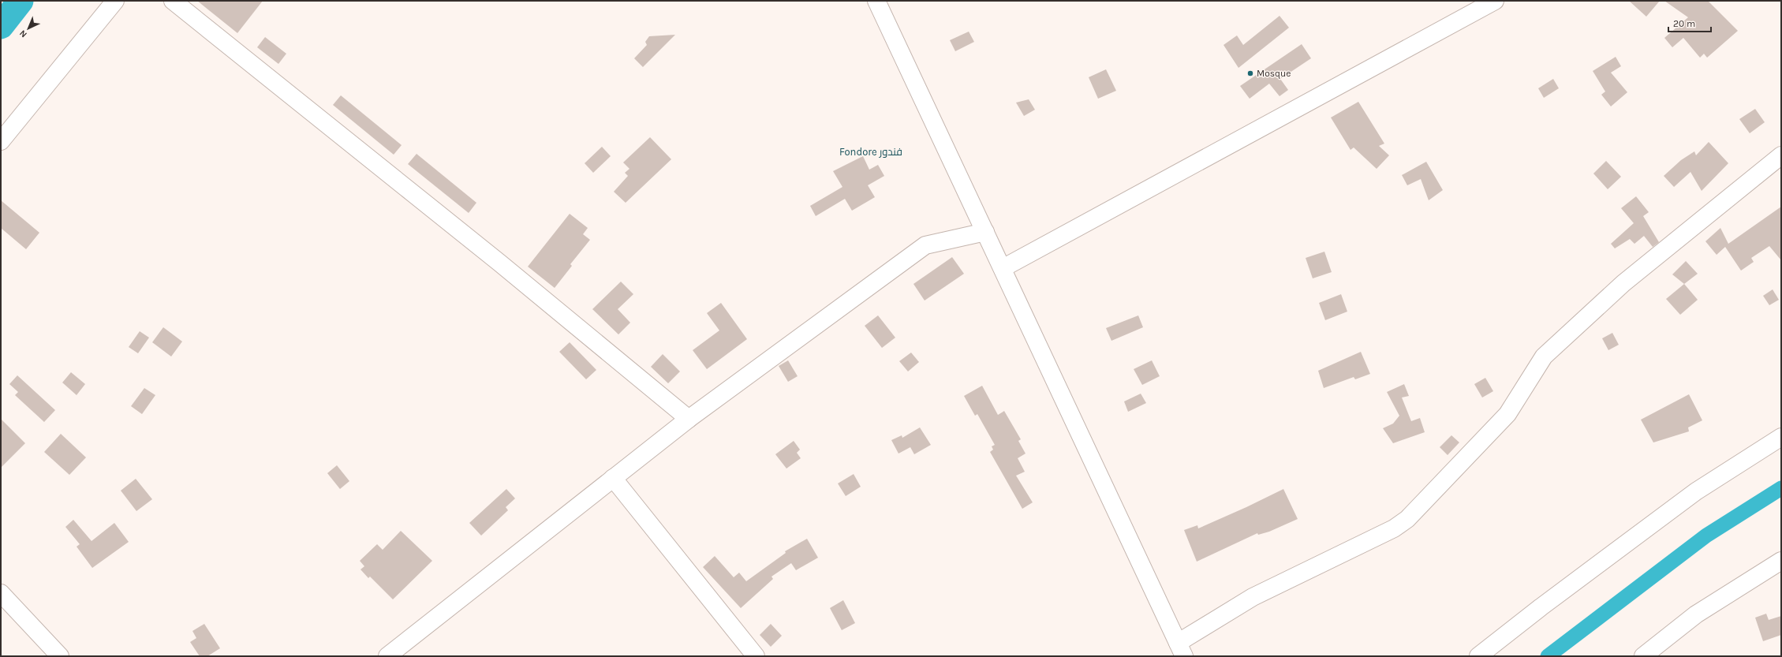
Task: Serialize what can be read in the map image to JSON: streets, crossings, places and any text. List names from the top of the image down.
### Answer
{
  "districts": ["Fondore فندور"],
  "places": ["Mosque"],
  "scale_bar": "20 m",
  "north": "bottom left"
}
